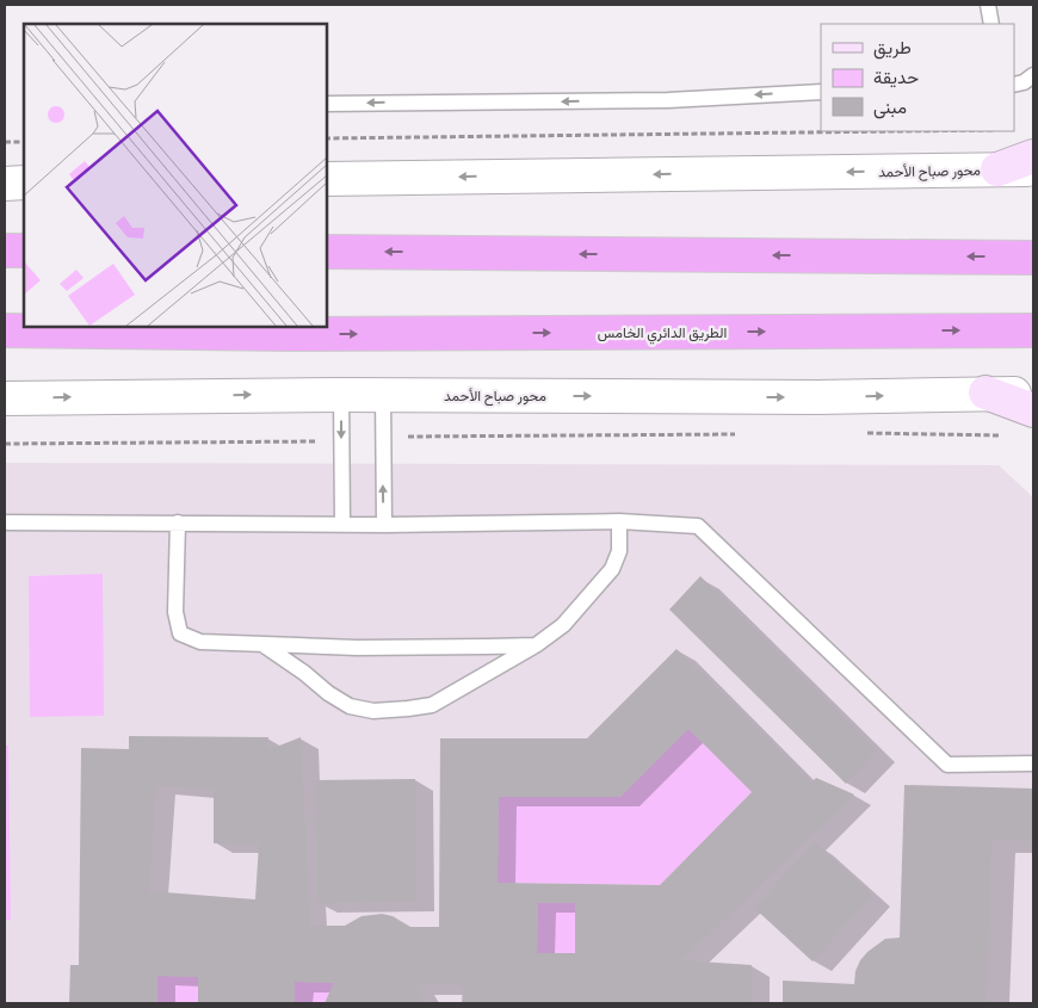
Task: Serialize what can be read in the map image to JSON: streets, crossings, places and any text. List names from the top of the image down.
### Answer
{
  "streets": {
    "highway": ["الطريق الدائري الخامس"],
    "street": ["محور صباح الأحمد"]
  },
  "legend": ["طريق", "حديقة", "مبنى"]
}
